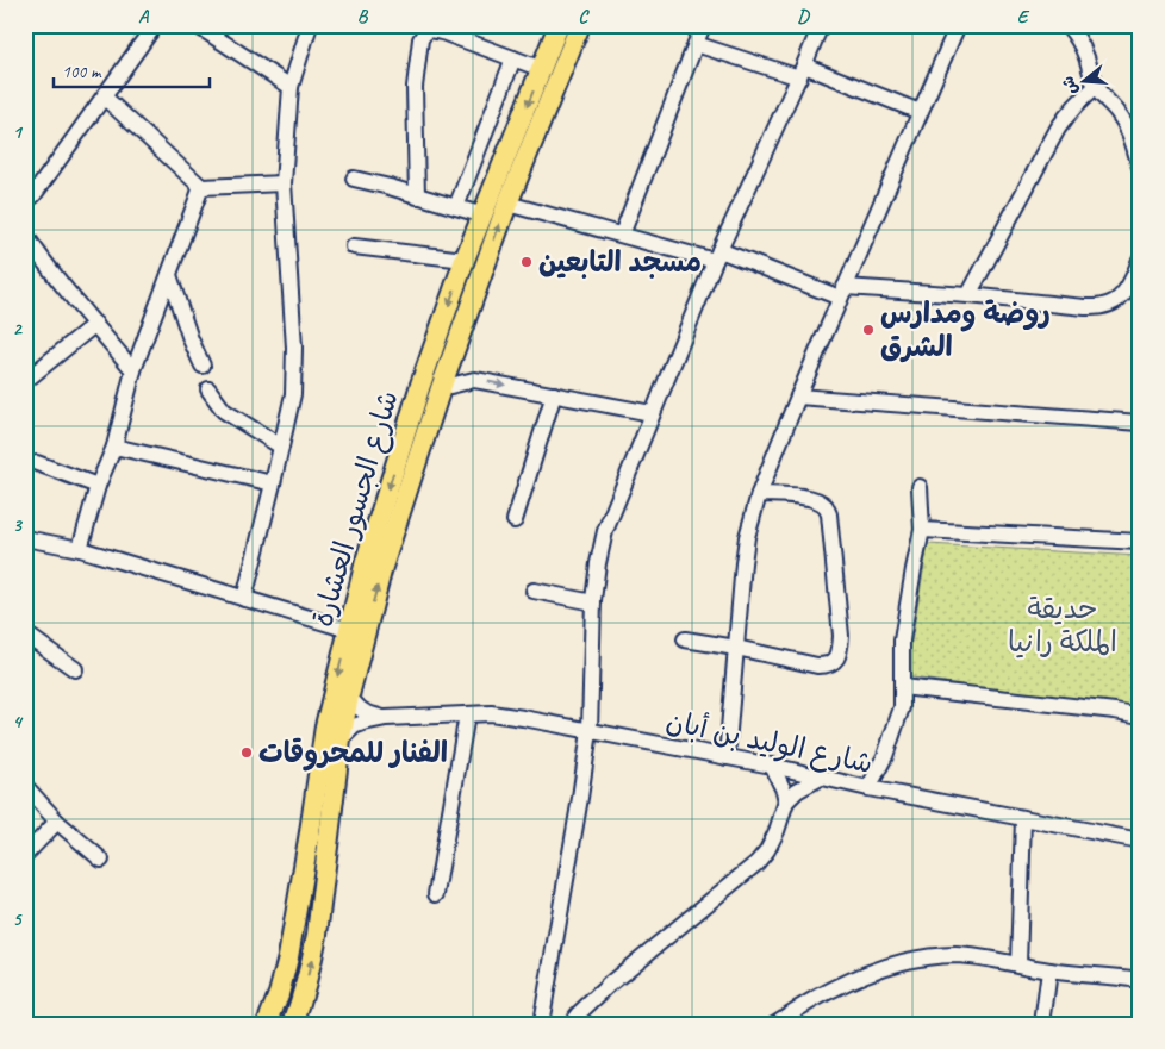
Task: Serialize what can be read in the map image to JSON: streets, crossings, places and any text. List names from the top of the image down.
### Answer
{
  "streets": {
    "main road": ["شارع الجسور العشارة"],
    "street": ["شارع الوليد بن أبان"]
  },
  "crossings": [
    ["شارع الجسور العشارة", "شارع الوليد بن أبان"]
  ],
  "parks": ["حديقة الملكة رانيا"],
  "places": ["مسجد التابعين", "روضة ومدارس الشرق", "الفنار للمحروقات"],
  "scale_bar": "100 m",
  "north": "left",
  "grid": {
    "columns": [
      "A",
      "B",
      "C",
      "D",
      "E"
    ],
    "rows": [
      "1",
      "2",
      "3",
      "4",
      "5"
    ]
  }
}
